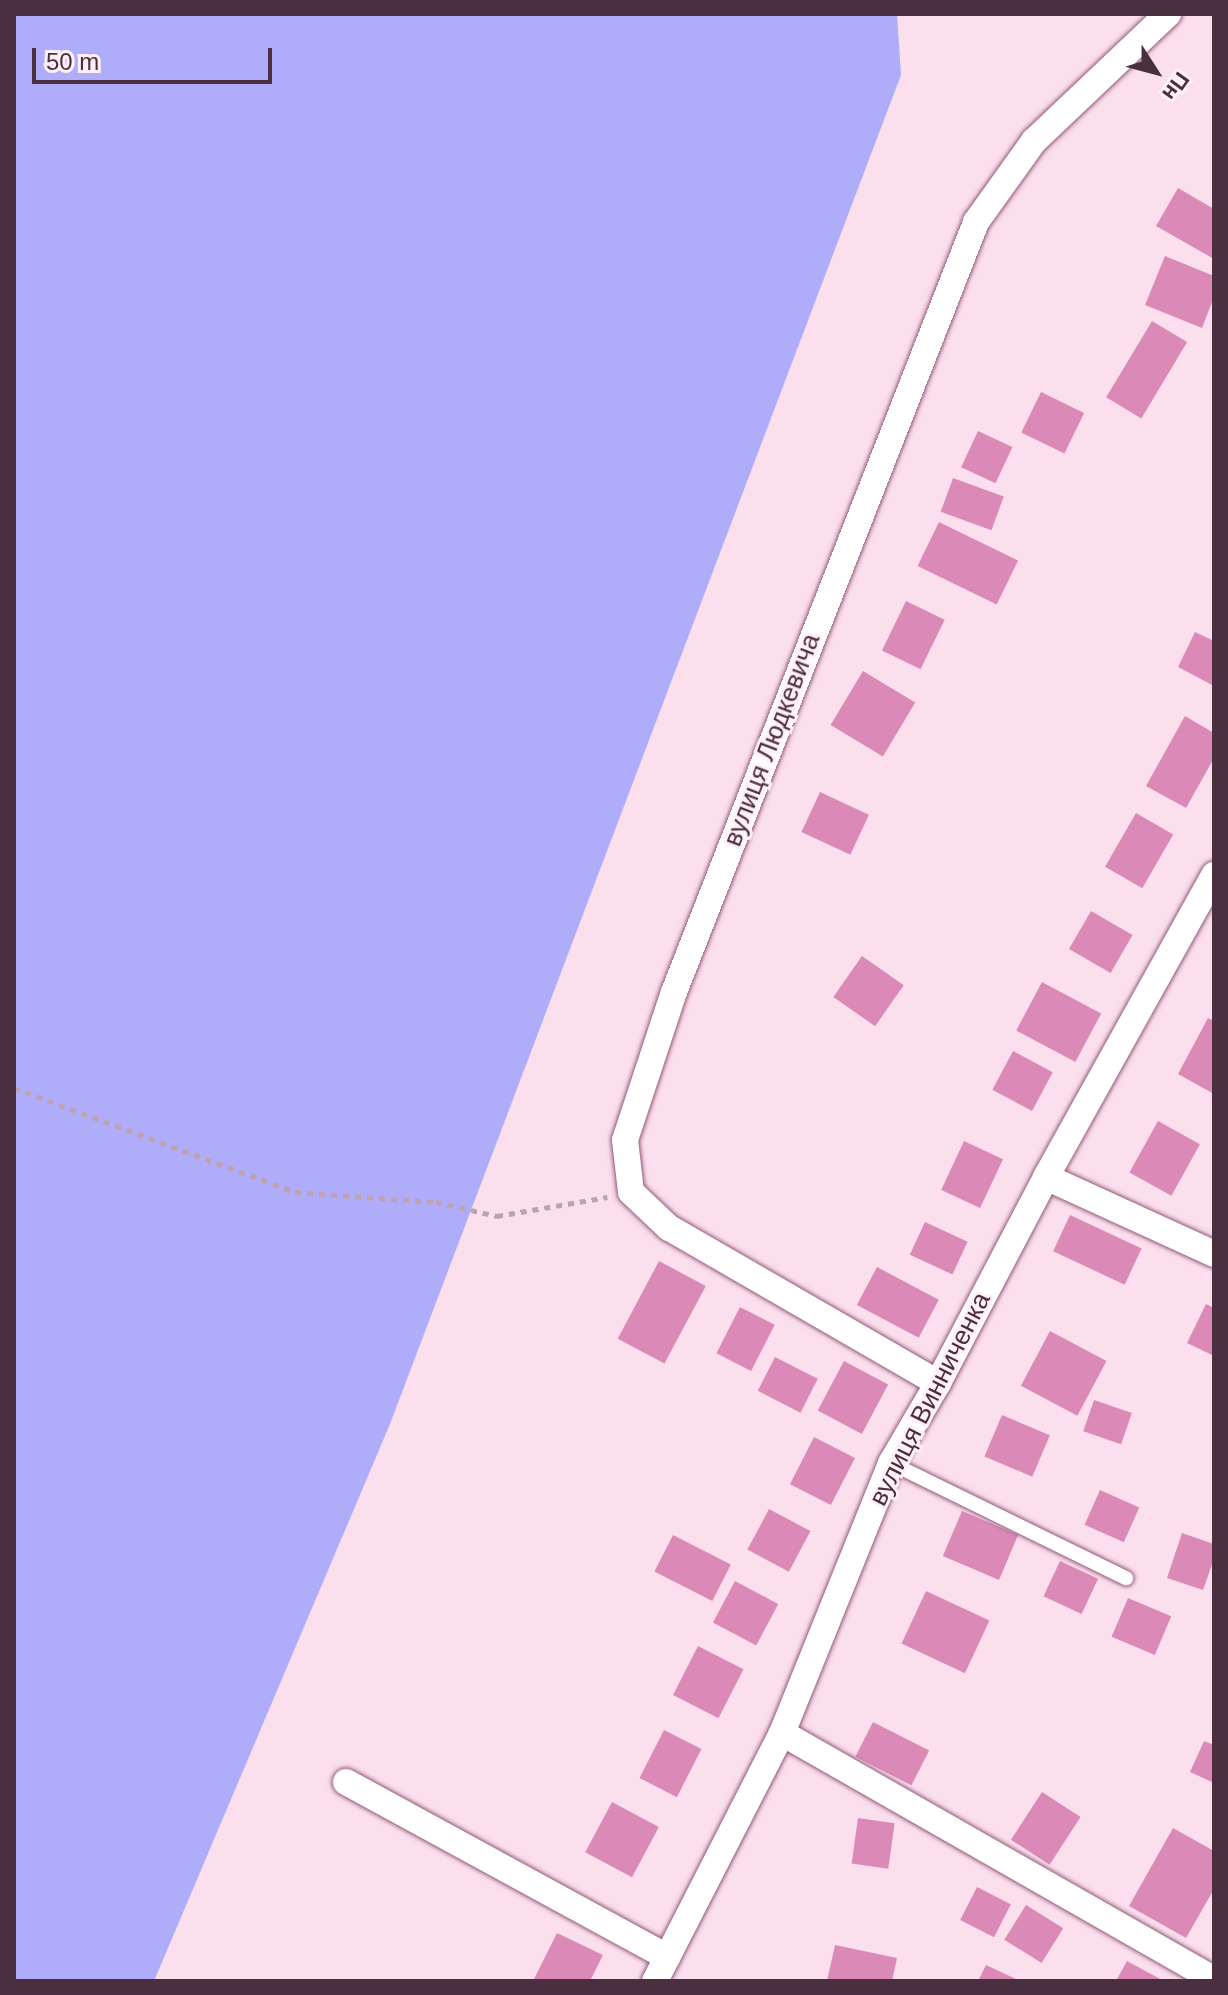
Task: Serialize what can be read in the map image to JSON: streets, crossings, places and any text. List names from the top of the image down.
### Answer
{
  "streets": {
    "street": ["вулиця Людкевича", "вулиця Винниченка"]
  },
  "scale_bar": "50 m",
  "north": "bottom right"
}
